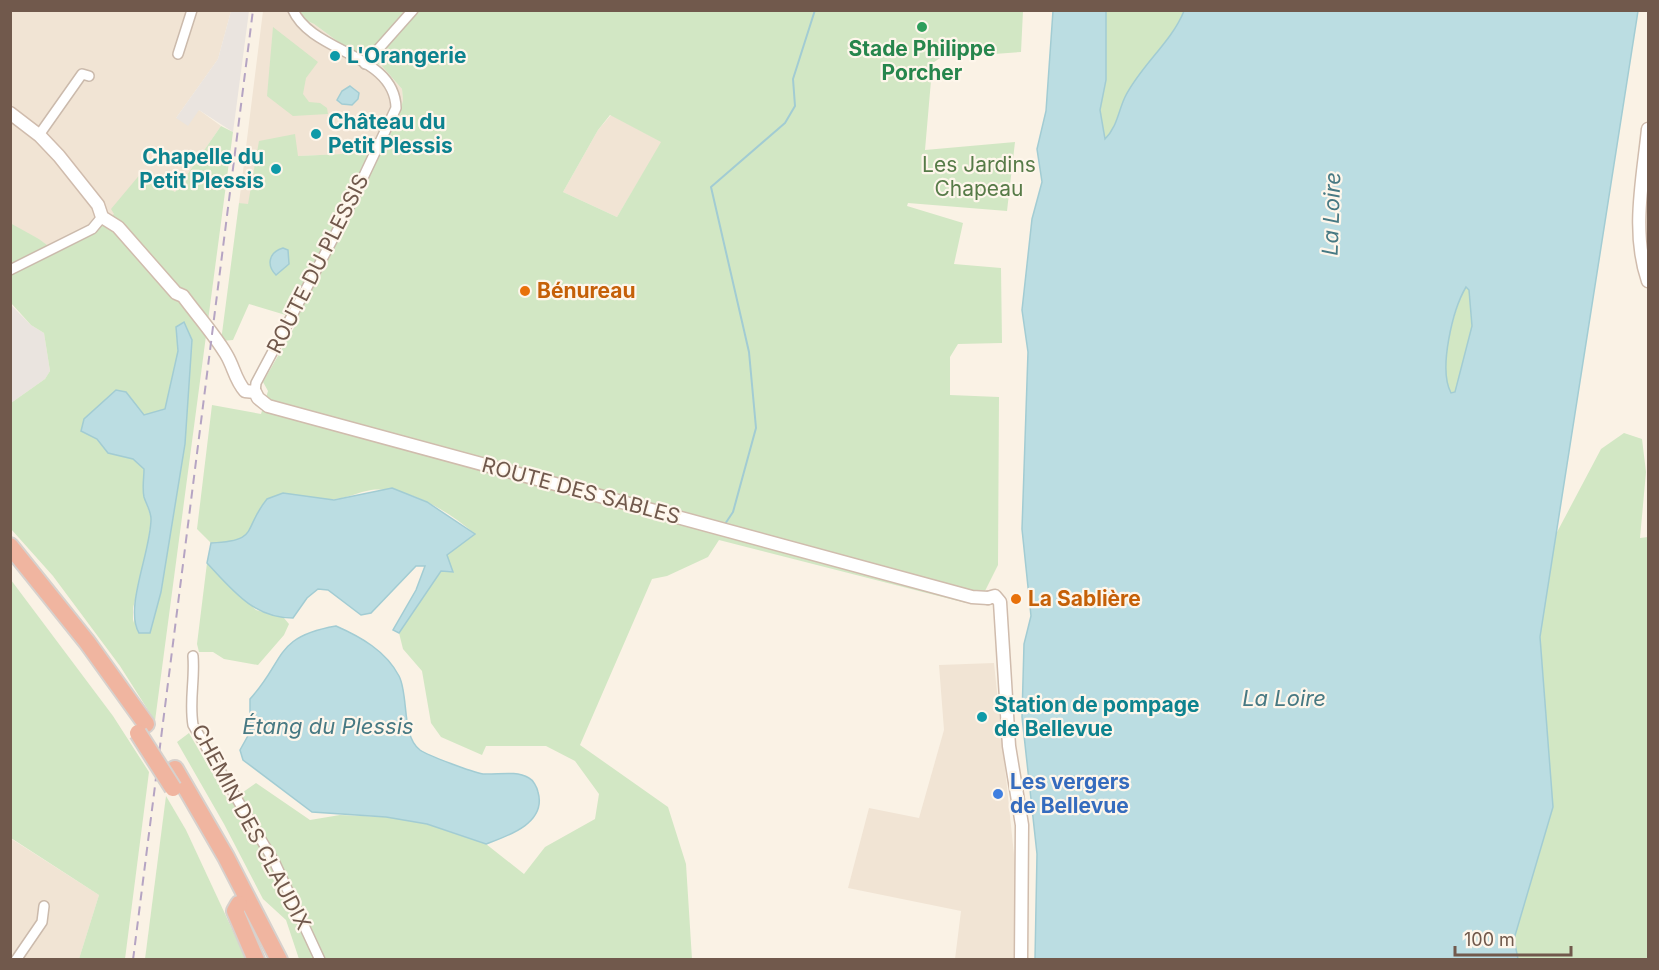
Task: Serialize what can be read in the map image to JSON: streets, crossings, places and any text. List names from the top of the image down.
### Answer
{
  "streets": {
    "street": ["ROUTE DU PLESSIS", "ROUTE DES SABLES", "CHEMIN DES CLAUDIX"]
  },
  "crossings": [
    ["ROUTE DU PLESSIS", "ROUTE DES SABLES"]
  ],
  "water": ["La Loire", "Étang du Plessis"],
  "parks": ["Les Jardins Chapeau"],
  "places": [
    "Stade Philippe Porcher",
    "L'Orangerie",
    "Château du Petit Plessis",
    "Chapelle du Petit Plessis",
    "Bénureau",
    "La Sablière",
    "Station de pompage de Bellevue",
    "Les vergers de Bellevue"
  ],
  "scale_bar": "100 m"
}
